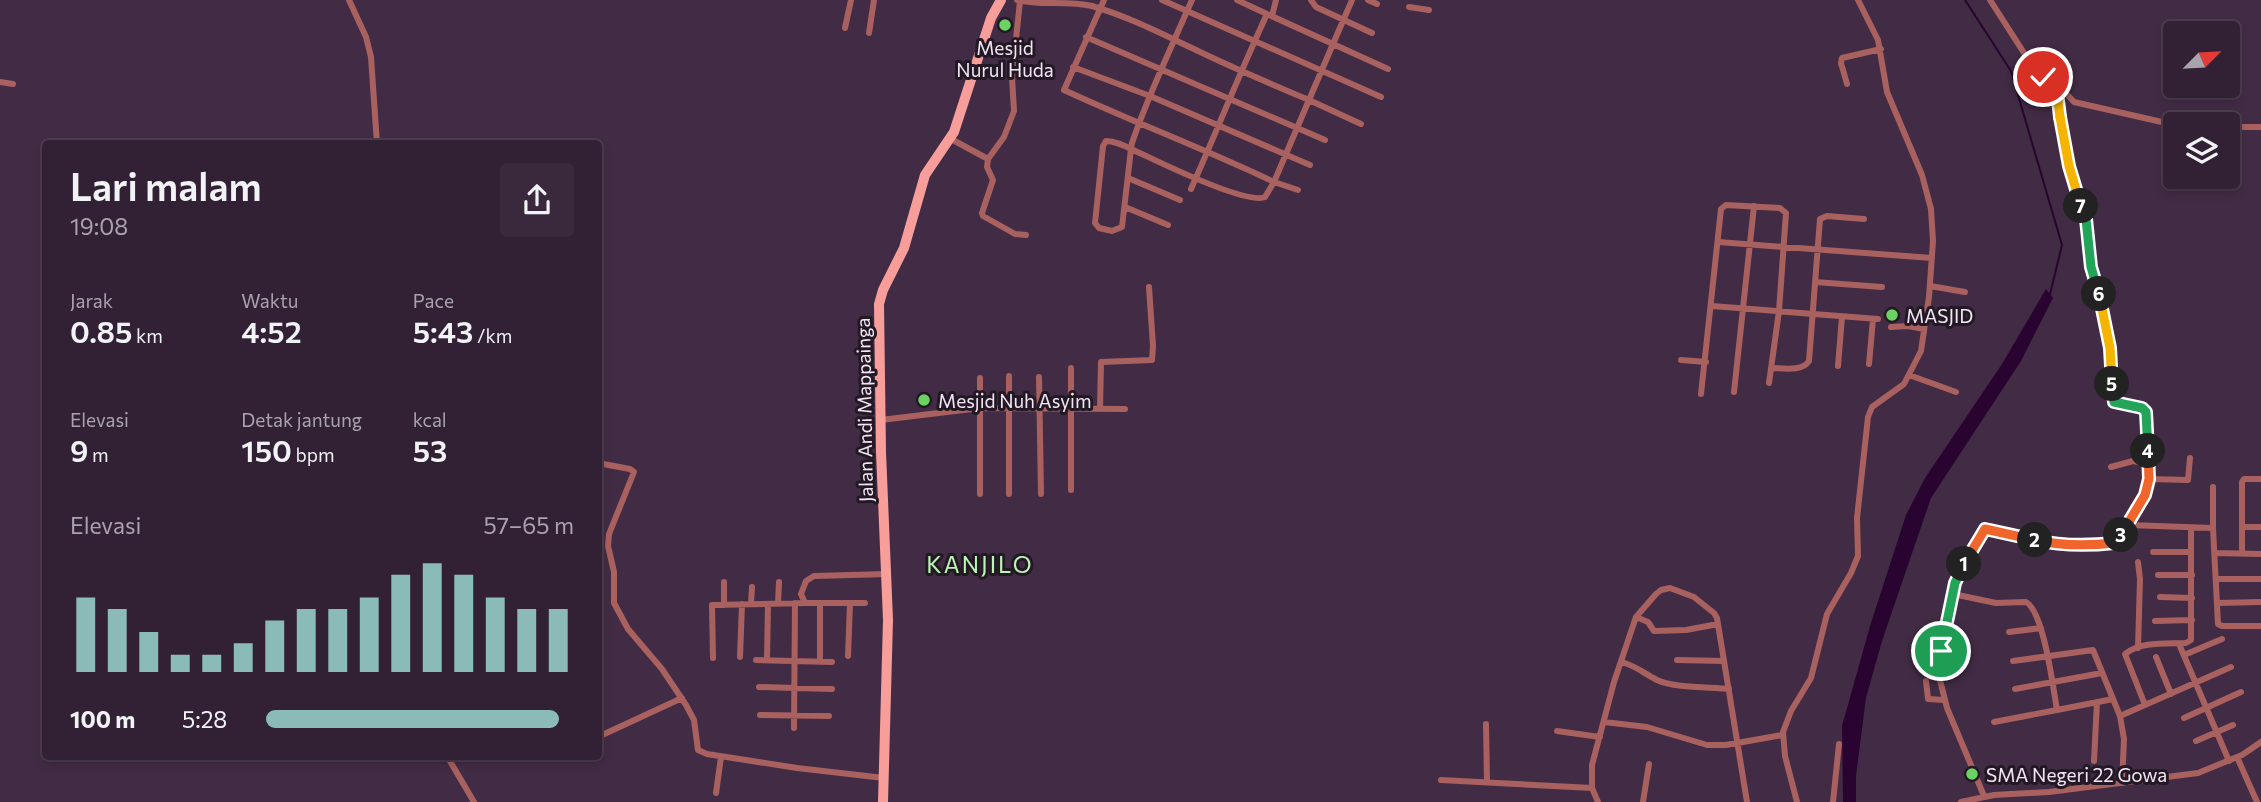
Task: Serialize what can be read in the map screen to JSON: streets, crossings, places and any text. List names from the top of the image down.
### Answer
{
  "streets": {
    "main road": ["Jalan Andi Mappainga"]
  },
  "districts": ["KANJILO"],
  "places": [
    "Mesjid Nurul Huda",
    "MASJID",
    "Mesjid Nuh Asyim",
    "SMA Negeri 22 Gowa"
  ],
  "north": "top right",
  "page": {
    "heading": ["Lari malam", "19:08"],
    "pins": [
      "7",
      "6",
      "5",
      "4",
      "3",
      "2",
      "1"
    ],
    "stats": [
      ["Jarak", "0.85 km"],
      ["Waktu", "4:52"],
      ["Pace", "5:43 /km"],
      ["Elevasi", "9 m"],
      ["Detak jantung", "150 bpm"],
      ["kcal", "53"]
    ],
    "chart": ["Elevasi", "57–65 m"],
    "list": [
      {
        "name": "100 m",
        "note": "5:28"
      }
    ]
  }
}
